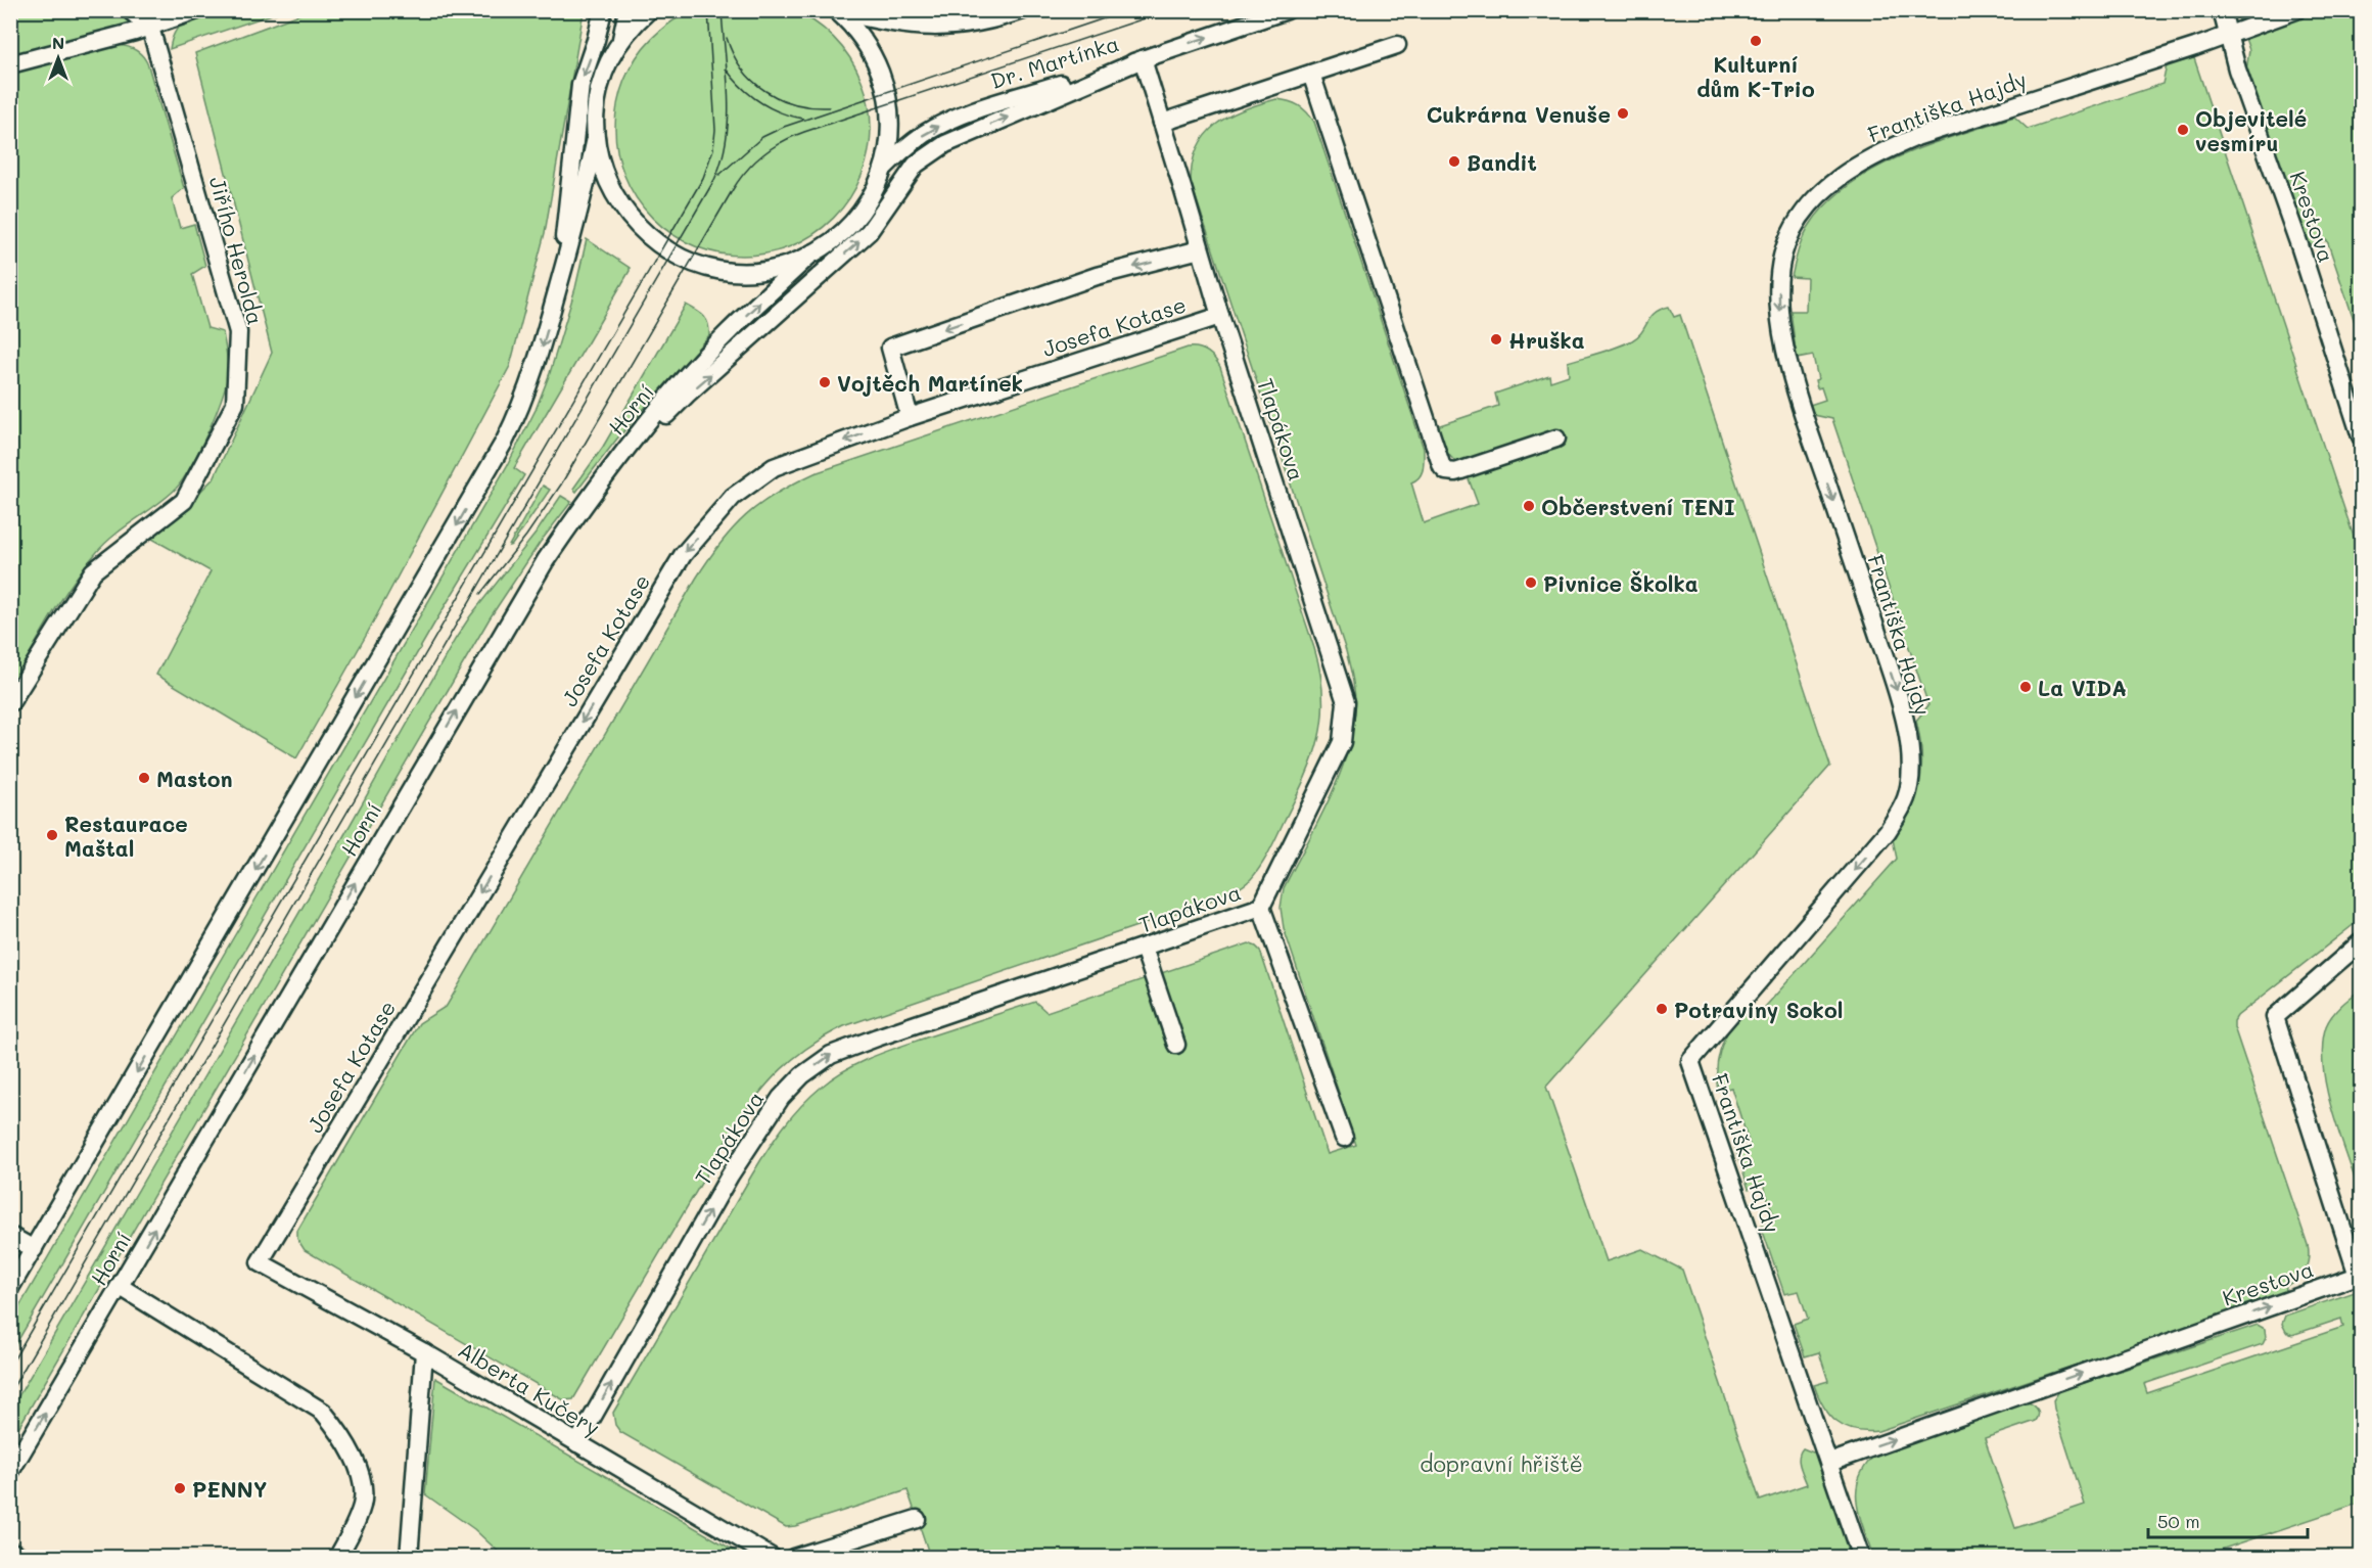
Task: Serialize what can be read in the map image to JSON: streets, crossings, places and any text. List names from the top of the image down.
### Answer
{
  "streets": {
    "street": [
      "Dr. Martínka",
      "Františka Hajdy",
      "Krestova",
      "Jiřího Herolda",
      "Josefa Kotase",
      "Horní",
      "Tlapákova",
      "Alberta Kučery"
    ]
  },
  "crossings": [
    ["Dr. Martínka", "Tlapákova"],
    ["Františka Hajdy", "Krestova"],
    ["Josefa Kotase", "Tlapákova"],
    ["Josefa Kotase", "Alberta Kučery"],
    ["Tlapákova", "Alberta Kučery"]
  ],
  "one_way": ["Františka Hajdy", "Josefa Kotase", "Tlapákova"],
  "parks": ["dopravní hřiště"],
  "places": [
    "Kulturní dům K-Trio",
    "Cukrárna Venuše",
    "Objevitelé vesmíru",
    "Bandit",
    "Hruška",
    "Vojtěch Martínek",
    "Občerstvení TENI",
    "Pivnice Školka",
    "La VIDA",
    "Maston",
    "Restaurace Maštal",
    "Potraviny Sokol",
    "PENNY"
  ],
  "scale_bar": "50 m",
  "north": "top"
}
